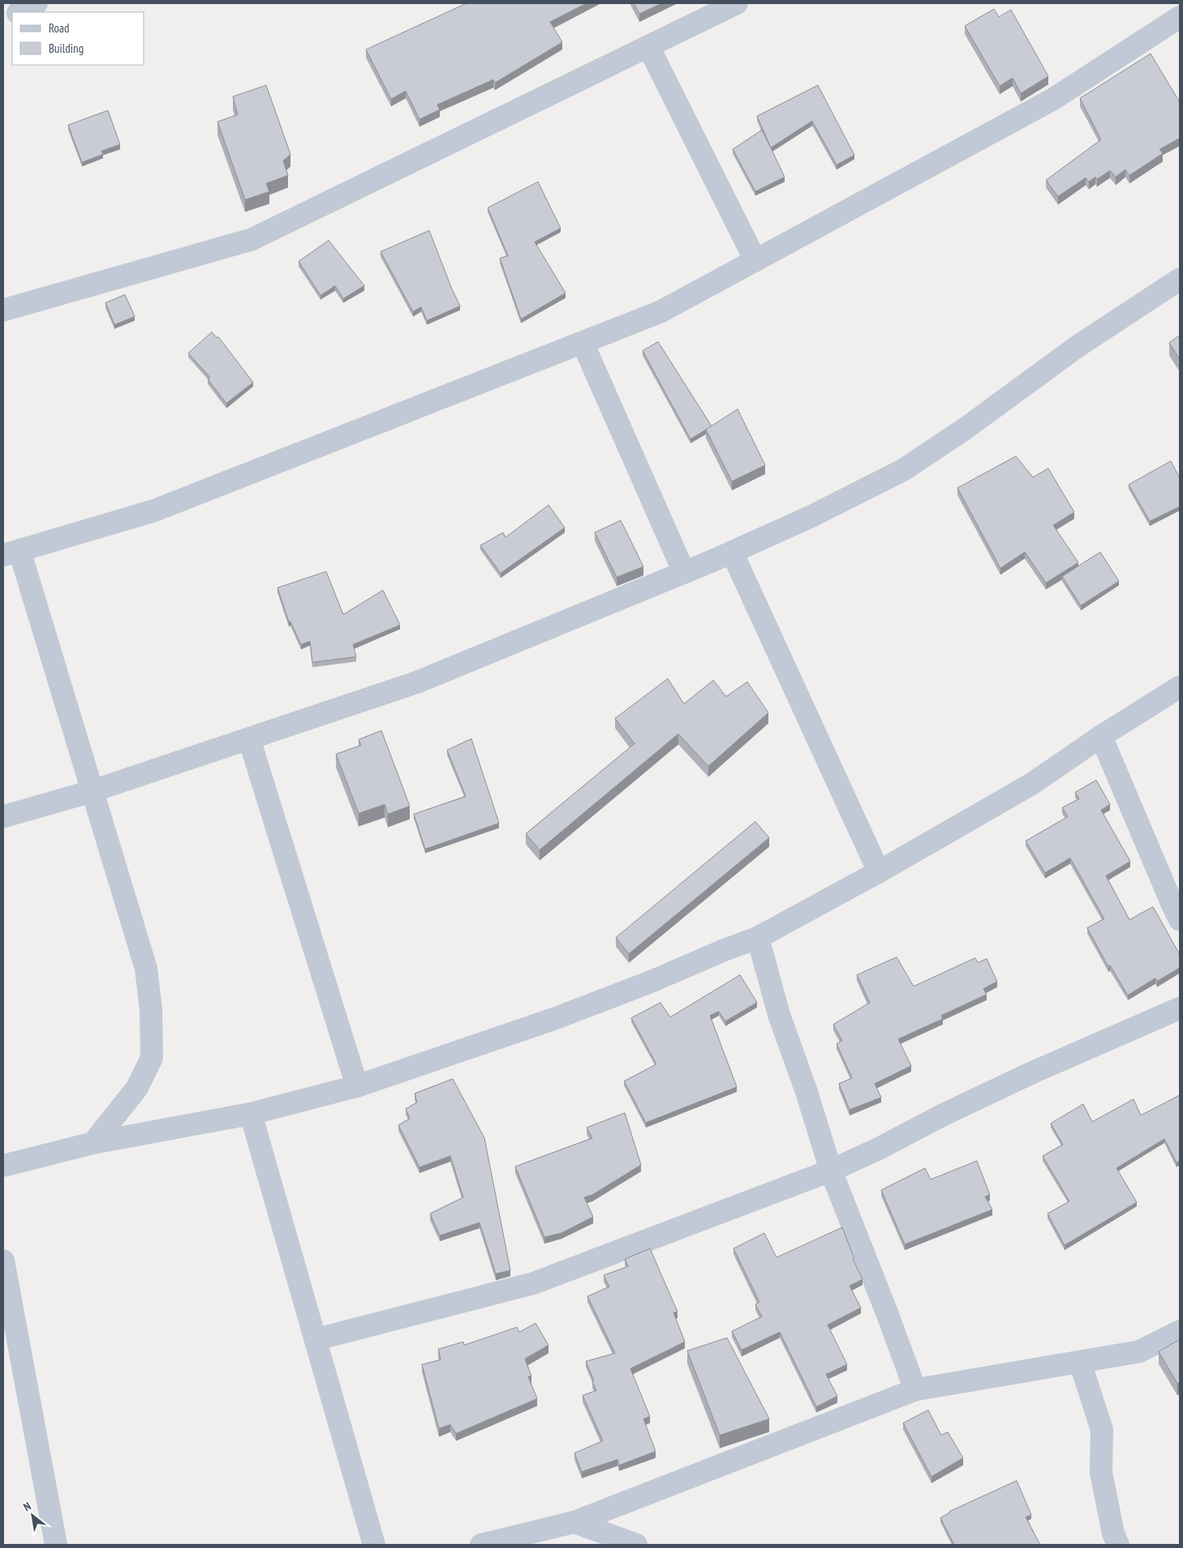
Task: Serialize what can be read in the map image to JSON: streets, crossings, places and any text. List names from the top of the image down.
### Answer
{
  "legend": ["Road", "Building"],
  "north": "top left"
}
